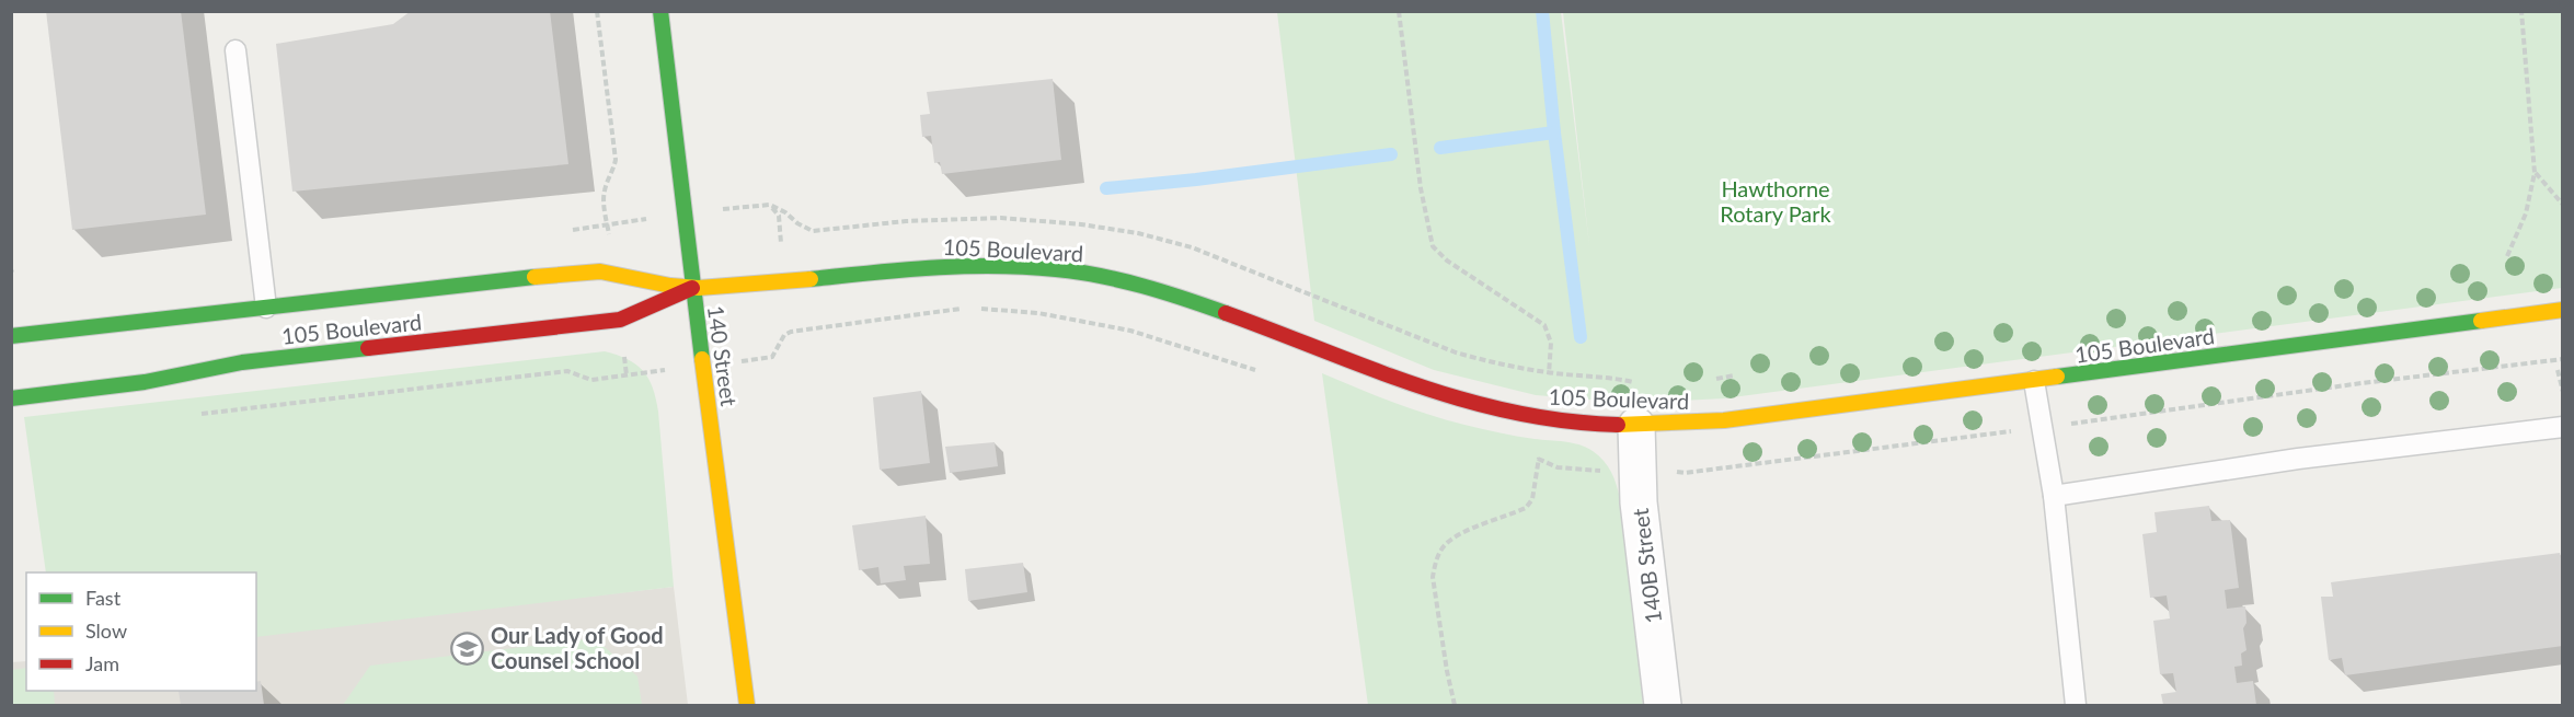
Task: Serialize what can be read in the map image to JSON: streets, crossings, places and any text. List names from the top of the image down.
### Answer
{
  "streets": {
    "street": ["105 Boulevard", "140 Street", "140B Street"]
  },
  "crossings": [
    ["105 Boulevard", "140 Street"],
    ["105 Boulevard", "140B Street"]
  ],
  "parks": ["Hawthorne Rotary Park"],
  "places": {
    "school or university": ["Our Lady of Good Counsel School"]
  },
  "legend": ["Fast", "Slow", "Jam"]
}
